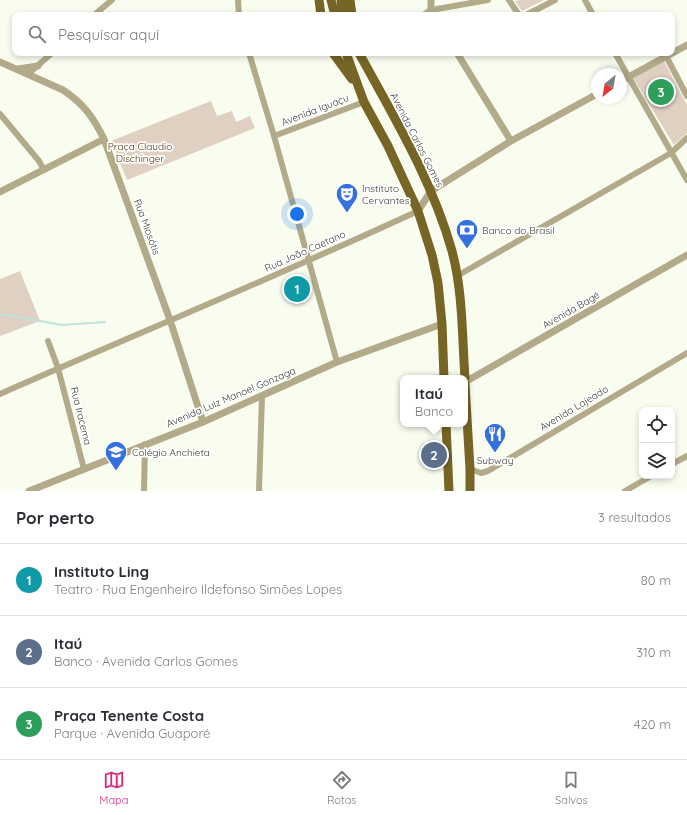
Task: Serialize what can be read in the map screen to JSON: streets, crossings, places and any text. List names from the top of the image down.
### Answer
{
  "streets": {
    "main road": ["Avenida Carlos Gomes"],
    "street": [
      "Avenida Iguaçu",
      "Rua Miosótis",
      "Rua João Caetano",
      "Avenida Bagé",
      "Avenida Luiz Manoel Gonzaga",
      "Avenida Lajeado",
      "Rua Iracema"
    ]
  },
  "crossings": [
    ["Rua Miosótis", "Rua João Caetano"],
    ["Rua Miosótis", "Avenida Luiz Manoel Gonzaga"],
    ["Rua João Caetano", "Rua Iracema"],
    ["Avenida Luiz Manoel Gonzaga", "Rua Iracema"]
  ],
  "parks": ["Praça Claudio Dischinger"],
  "places": {
    "theatre": ["Instituto Cervantes"],
    "bank": ["Banco do Brasil"],
    "restaurant": ["Subway"],
    "school or university": ["Colégio Anchieta"]
  },
  "north": "bottom left",
  "page": {
    "search": "Pesquisar aqui",
    "pins": ["3", "1", "2"],
    "popup": ["Itaú", "Banco"],
    "heading": ["Por perto", "3 resultados"],
    "list": [
      {
        "mark": "1",
        "name": "Instituto Ling",
        "note": "Teatro · Rua Engenheiro Ildefonso Simões Lopes",
        "value": "80 m"
      },
      {
        "mark": "2",
        "name": "Itaú",
        "note": "Banco · Avenida Carlos Gomes",
        "value": "310 m"
      },
      {
        "mark": "3",
        "name": "Praça Tenente Costa",
        "note": "Parque · Avenida Guaporé",
        "value": "420 m"
      }
    ],
    "nav": ["Mapa", "Rotas", "Salvos"]
  }
}
